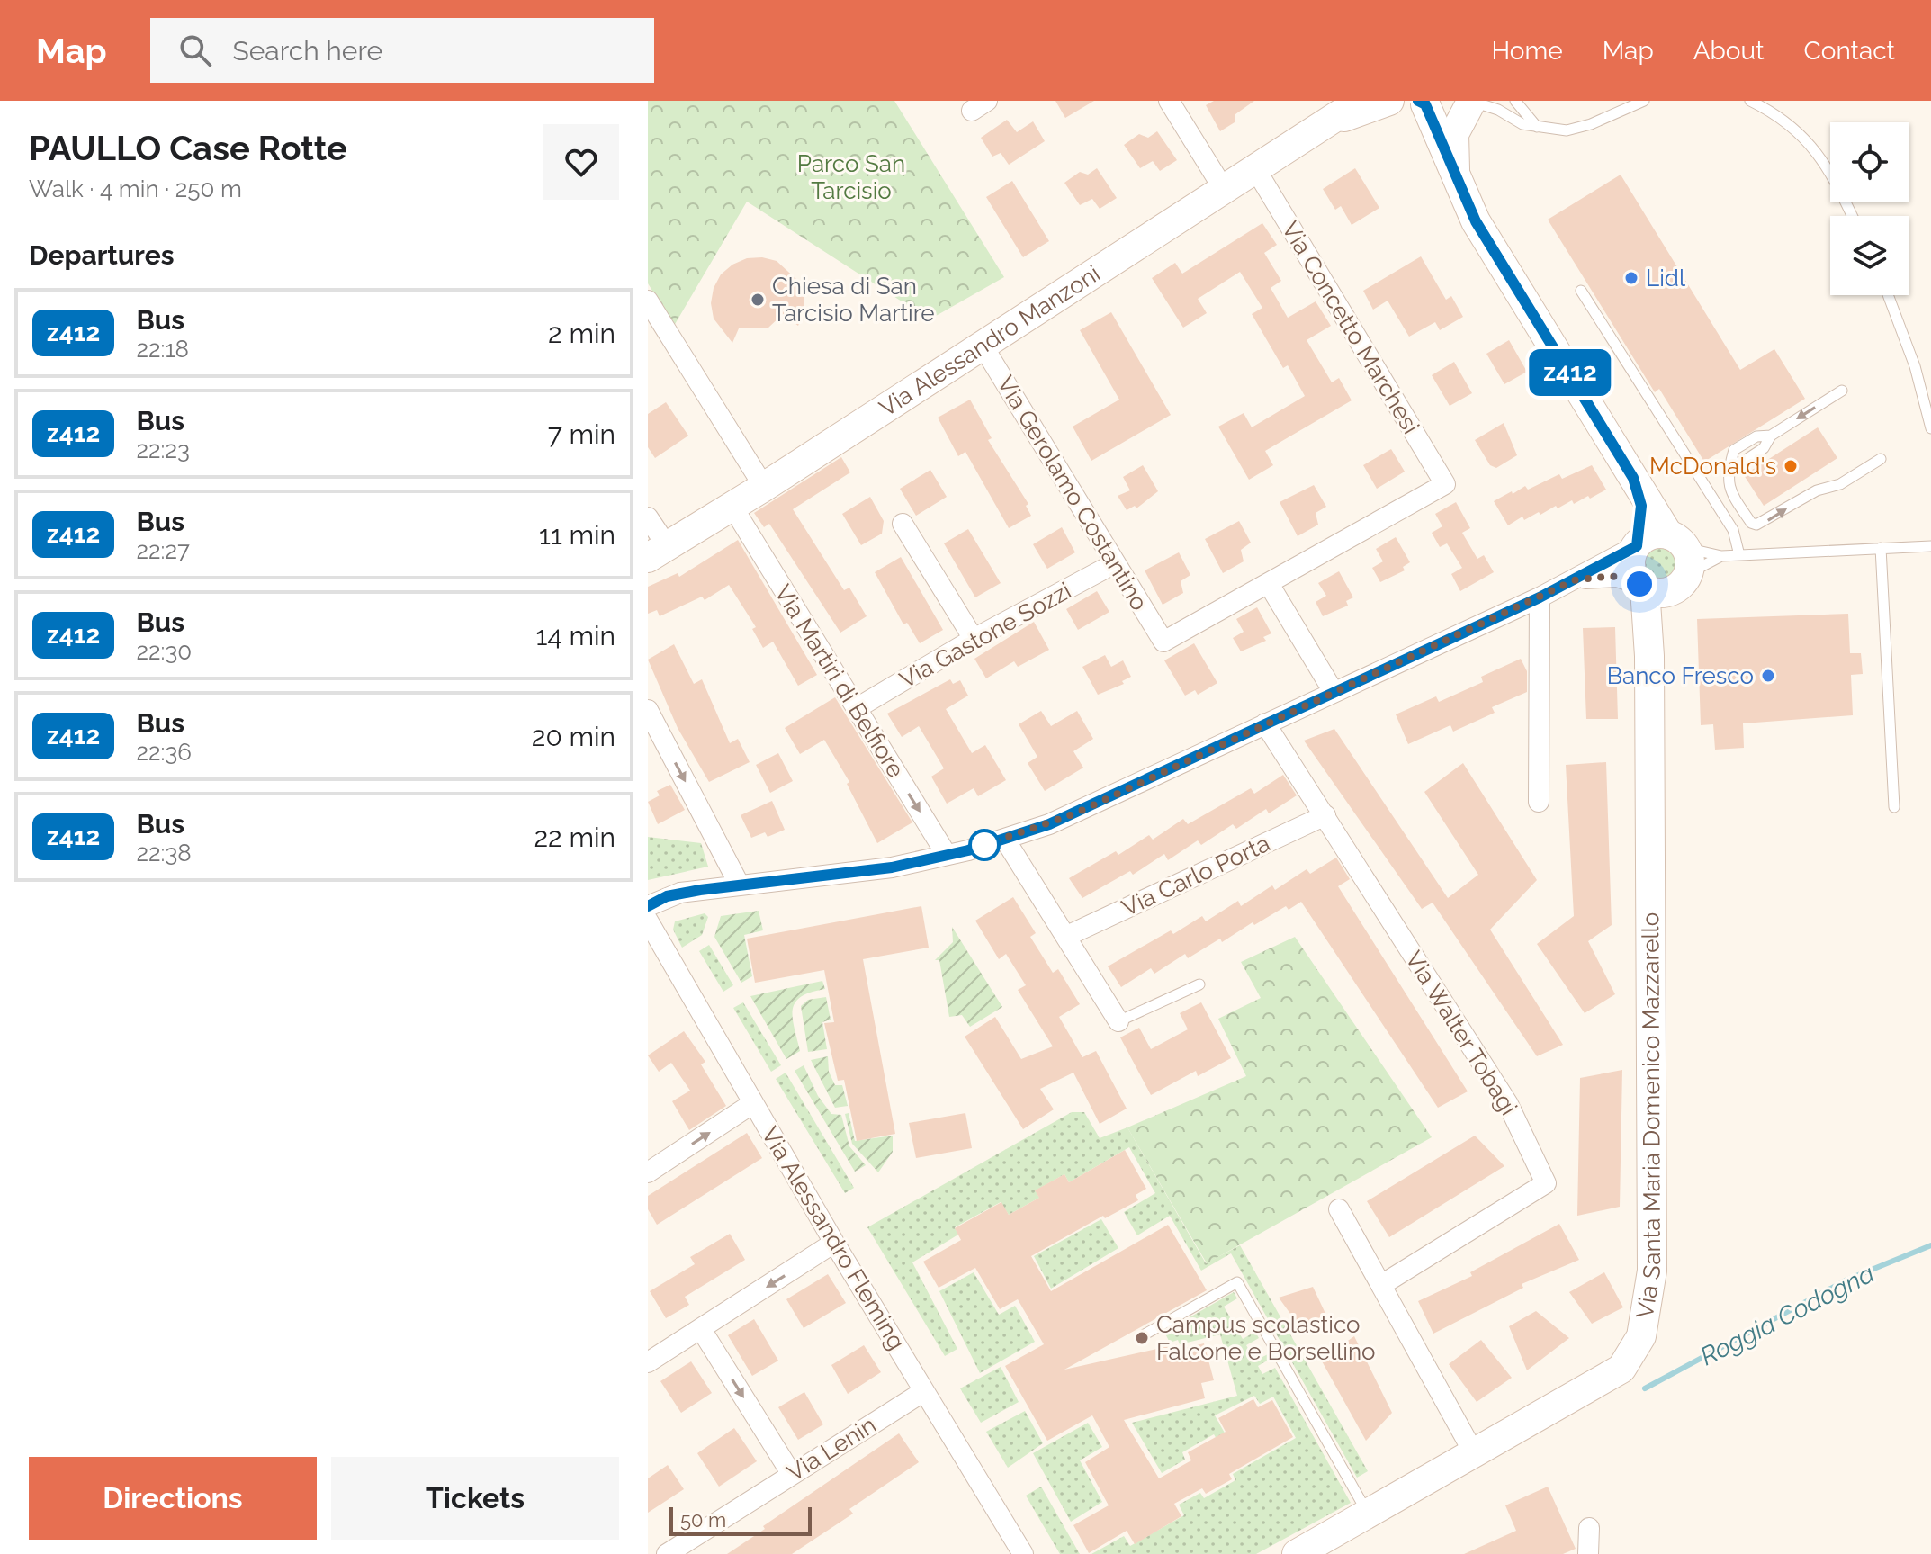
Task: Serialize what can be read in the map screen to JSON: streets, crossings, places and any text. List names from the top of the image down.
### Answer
{
  "streets": {
    "street": [
      "Via Concetto Marchesi",
      "Via Alessandro Manzoni",
      "Via Gerolamo Costantino",
      "Via Gastone Sozzi",
      "Via Martiri di Belfiore",
      "Via Carlo Porta",
      "Via Walter Tobagi",
      "Via Santa Maria Domenico Mazzarello",
      "Via Alessandro Fleming",
      "Via Lenin"
    ]
  },
  "crossings": [
    ["Via Concetto Marchesi", "Via Alessandro Manzoni"],
    ["Via Concetto Marchesi", "Via Gerolamo Costantino"],
    ["Via Alessandro Manzoni", "Via Gerolamo Costantino"],
    ["Via Alessandro Manzoni", "Via Martiri di Belfiore"],
    ["Via Gerolamo Costantino", "Via Gastone Sozzi"],
    ["Via Gastone Sozzi", "Via Martiri di Belfiore"],
    ["Via Carlo Porta", "Via Walter Tobagi"],
    ["Via Alessandro Fleming", "Via Lenin"]
  ],
  "one_way": ["Via Martiri di Belfiore"],
  "water": ["Roggia Codogna"],
  "parks": ["Parco San Tarcisio"],
  "places": [
    "Lidl",
    "Chiesa di San Tarcisio Martire",
    "McDonald's",
    "Banco Fresco",
    "Campus scolastico Falcone e Borsellino"
  ],
  "lines": ["bus line z412"],
  "scale_bar": "50 m",
  "page": {
    "header": "Map",
    "search": "Search here",
    "nav": [
      "Home",
      "Map",
      "About",
      "Contact"
    ],
    "heading": [
      ["PAULLO Case Rotte", "Walk · 4 min · 250 m"],
      "Departures"
    ],
    "on_map": "z412",
    "list": [
      {
        "mark": "z412",
        "name": "Bus",
        "note": "22:18",
        "value": "2 min"
      },
      {
        "mark": "z412",
        "name": "Bus",
        "note": "22:23",
        "value": "7 min"
      },
      {
        "mark": "z412",
        "name": "Bus",
        "note": "22:27",
        "value": "11 min"
      },
      {
        "mark": "z412",
        "name": "Bus",
        "note": "22:30",
        "value": "14 min"
      },
      {
        "mark": "z412",
        "name": "Bus",
        "note": "22:36",
        "value": "20 min"
      },
      {
        "mark": "z412",
        "name": "Bus",
        "note": "22:38",
        "value": "22 min"
      }
    ],
    "buttons": ["Directions", "Tickets"],
    "scale": "50 m"
  }
}
